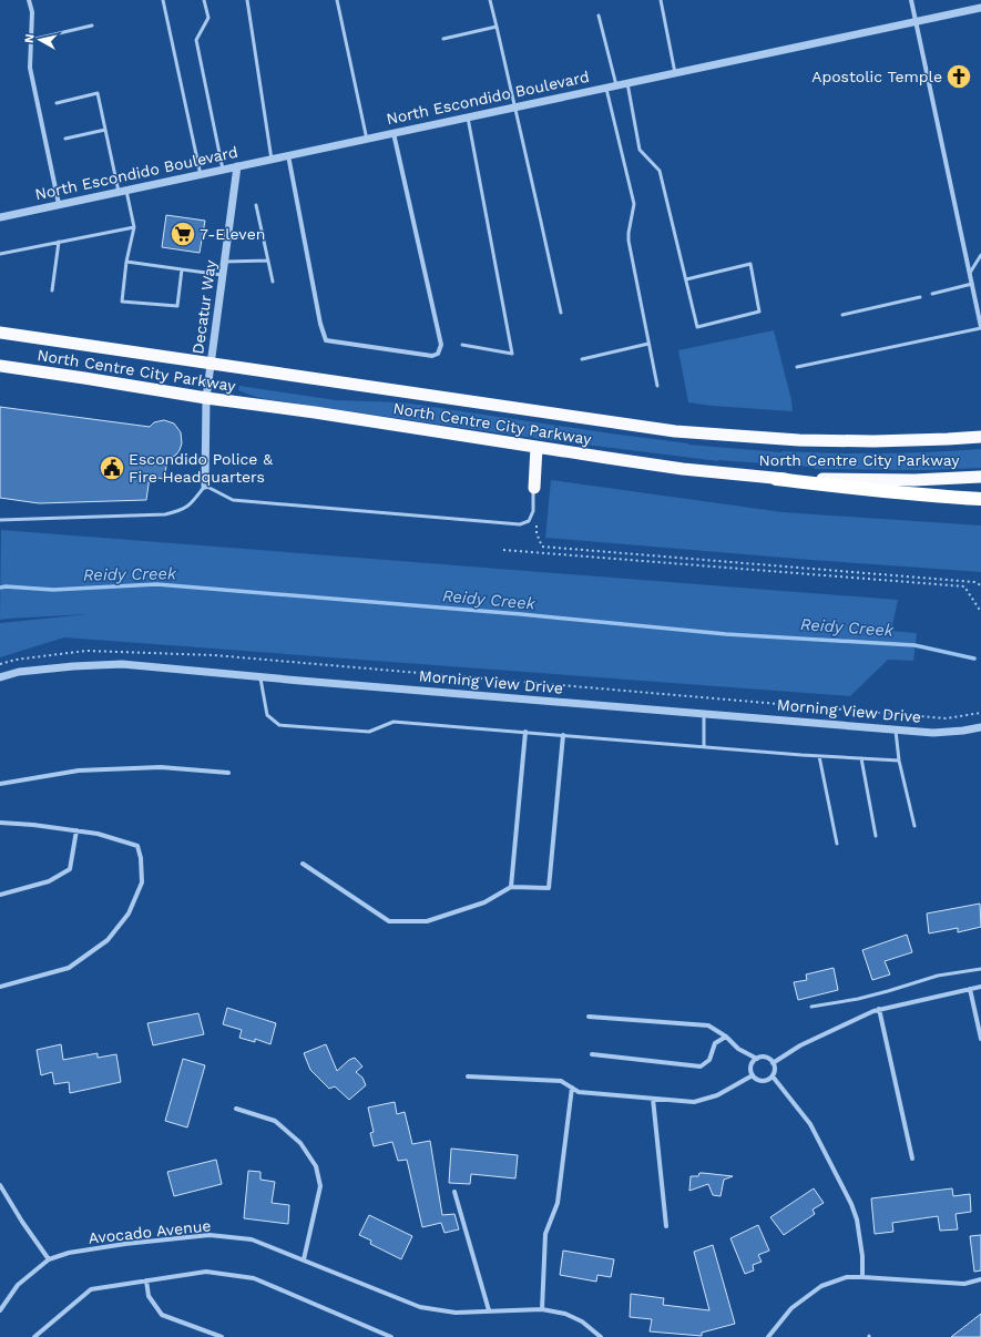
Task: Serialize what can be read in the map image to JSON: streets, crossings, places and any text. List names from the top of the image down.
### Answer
{
  "streets": {
    "highway": ["North Centre City Parkway"],
    "street": [
      "North Escondido Boulevard",
      "Decatur Way",
      "Morning View Drive",
      "Avocado Avenue"
    ]
  },
  "crossings": [
    ["North Escondido Boulevard", "Decatur Way"],
    ["Decatur Way", "North Centre City Parkway"]
  ],
  "water": ["Reidy Creek"],
  "places": {
    "church": ["Apostolic Temple"],
    "supermarket": ["7-Eleven"],
    "public building": ["Escondido Police & Fire Headquarters"]
  },
  "north": "left"
}
